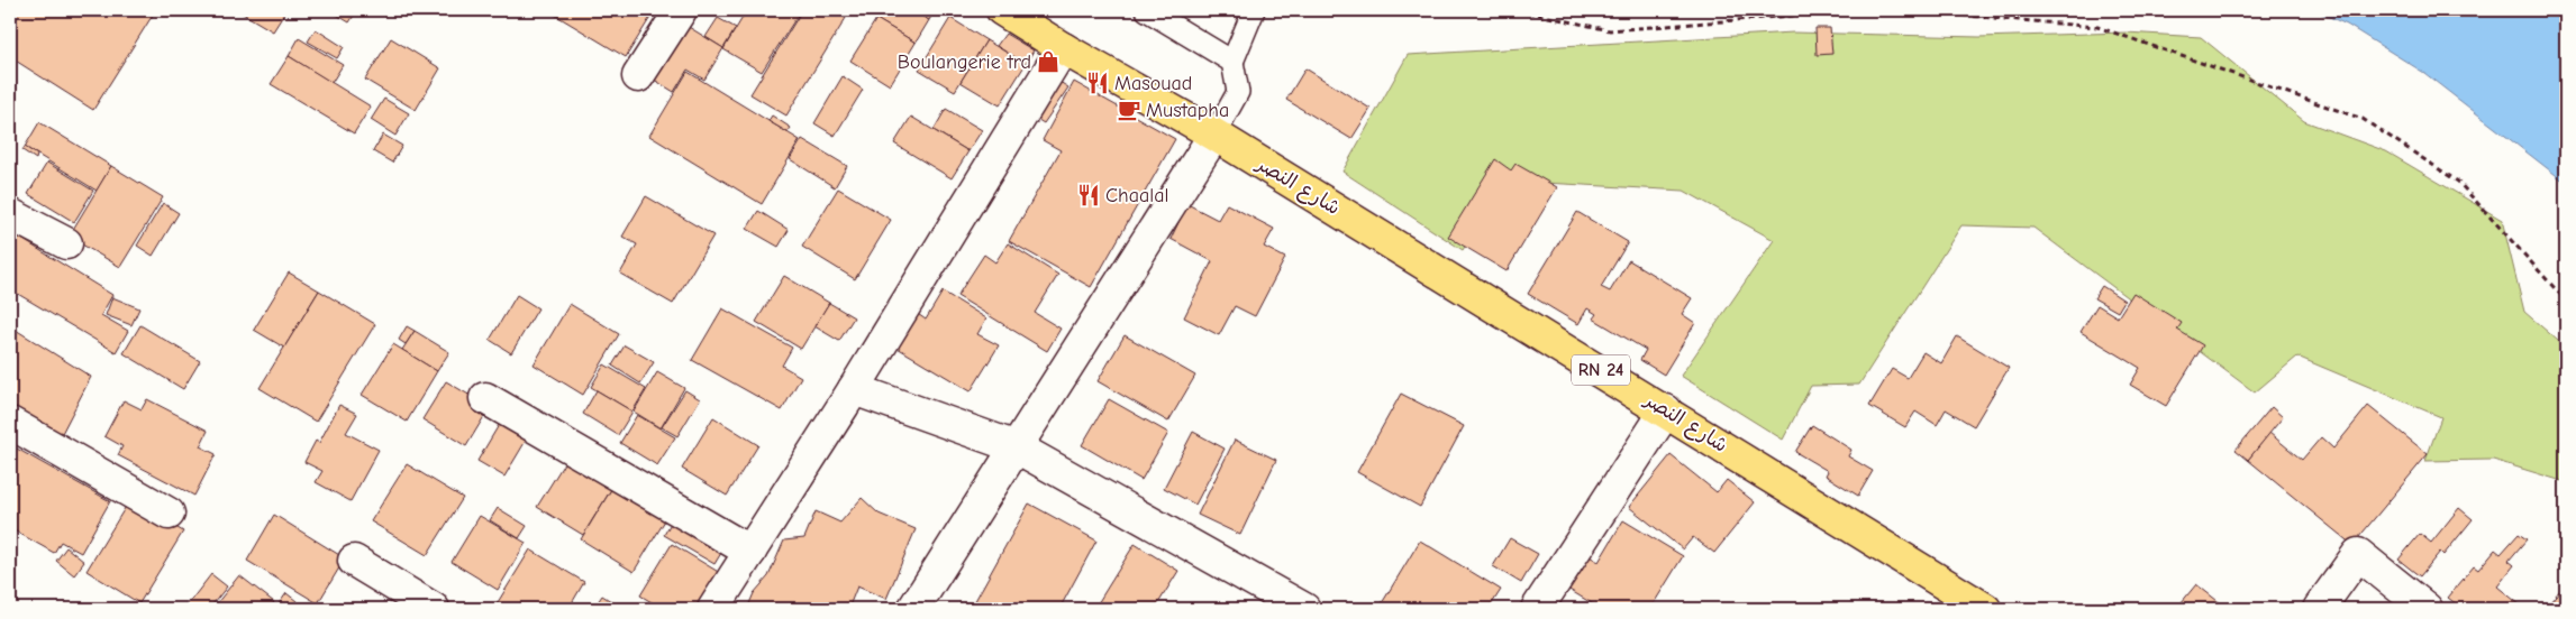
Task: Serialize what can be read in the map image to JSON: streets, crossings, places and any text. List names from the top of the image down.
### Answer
{
  "streets": {
    "main road": ["شارع النصر", "RN 24"]
  },
  "crossings": [
    ["شارع النصر", "RN 24"]
  ],
  "places": {
    "shop": ["Boulangerie trd"],
    "restaurant": ["Masouad", "Chaalal"],
    "cafe": ["Mustapha"]
  }
}
